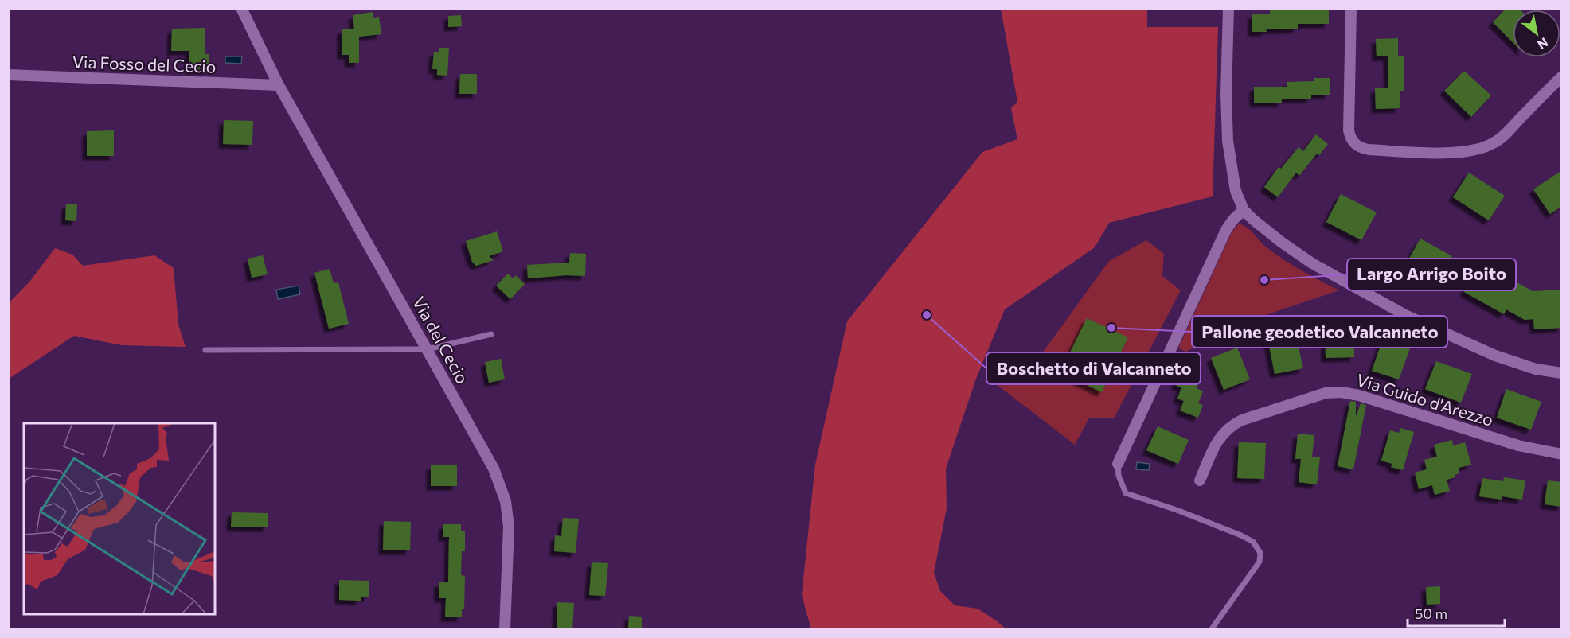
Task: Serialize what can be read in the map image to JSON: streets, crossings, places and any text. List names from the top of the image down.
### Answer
{
  "streets": {
    "street": ["Via Fosso del Cecio", "Via del Cecio", "Via Guido d'Arezzo"]
  },
  "crossings": [
    ["Via Fosso del Cecio", "Via del Cecio"]
  ],
  "places": ["Largo Arrigo Boito", "Boschetto di Valcanneto", "Pallone geodetico Valcanneto"],
  "scale_bar": "50 m",
  "north": "bottom right"
}
